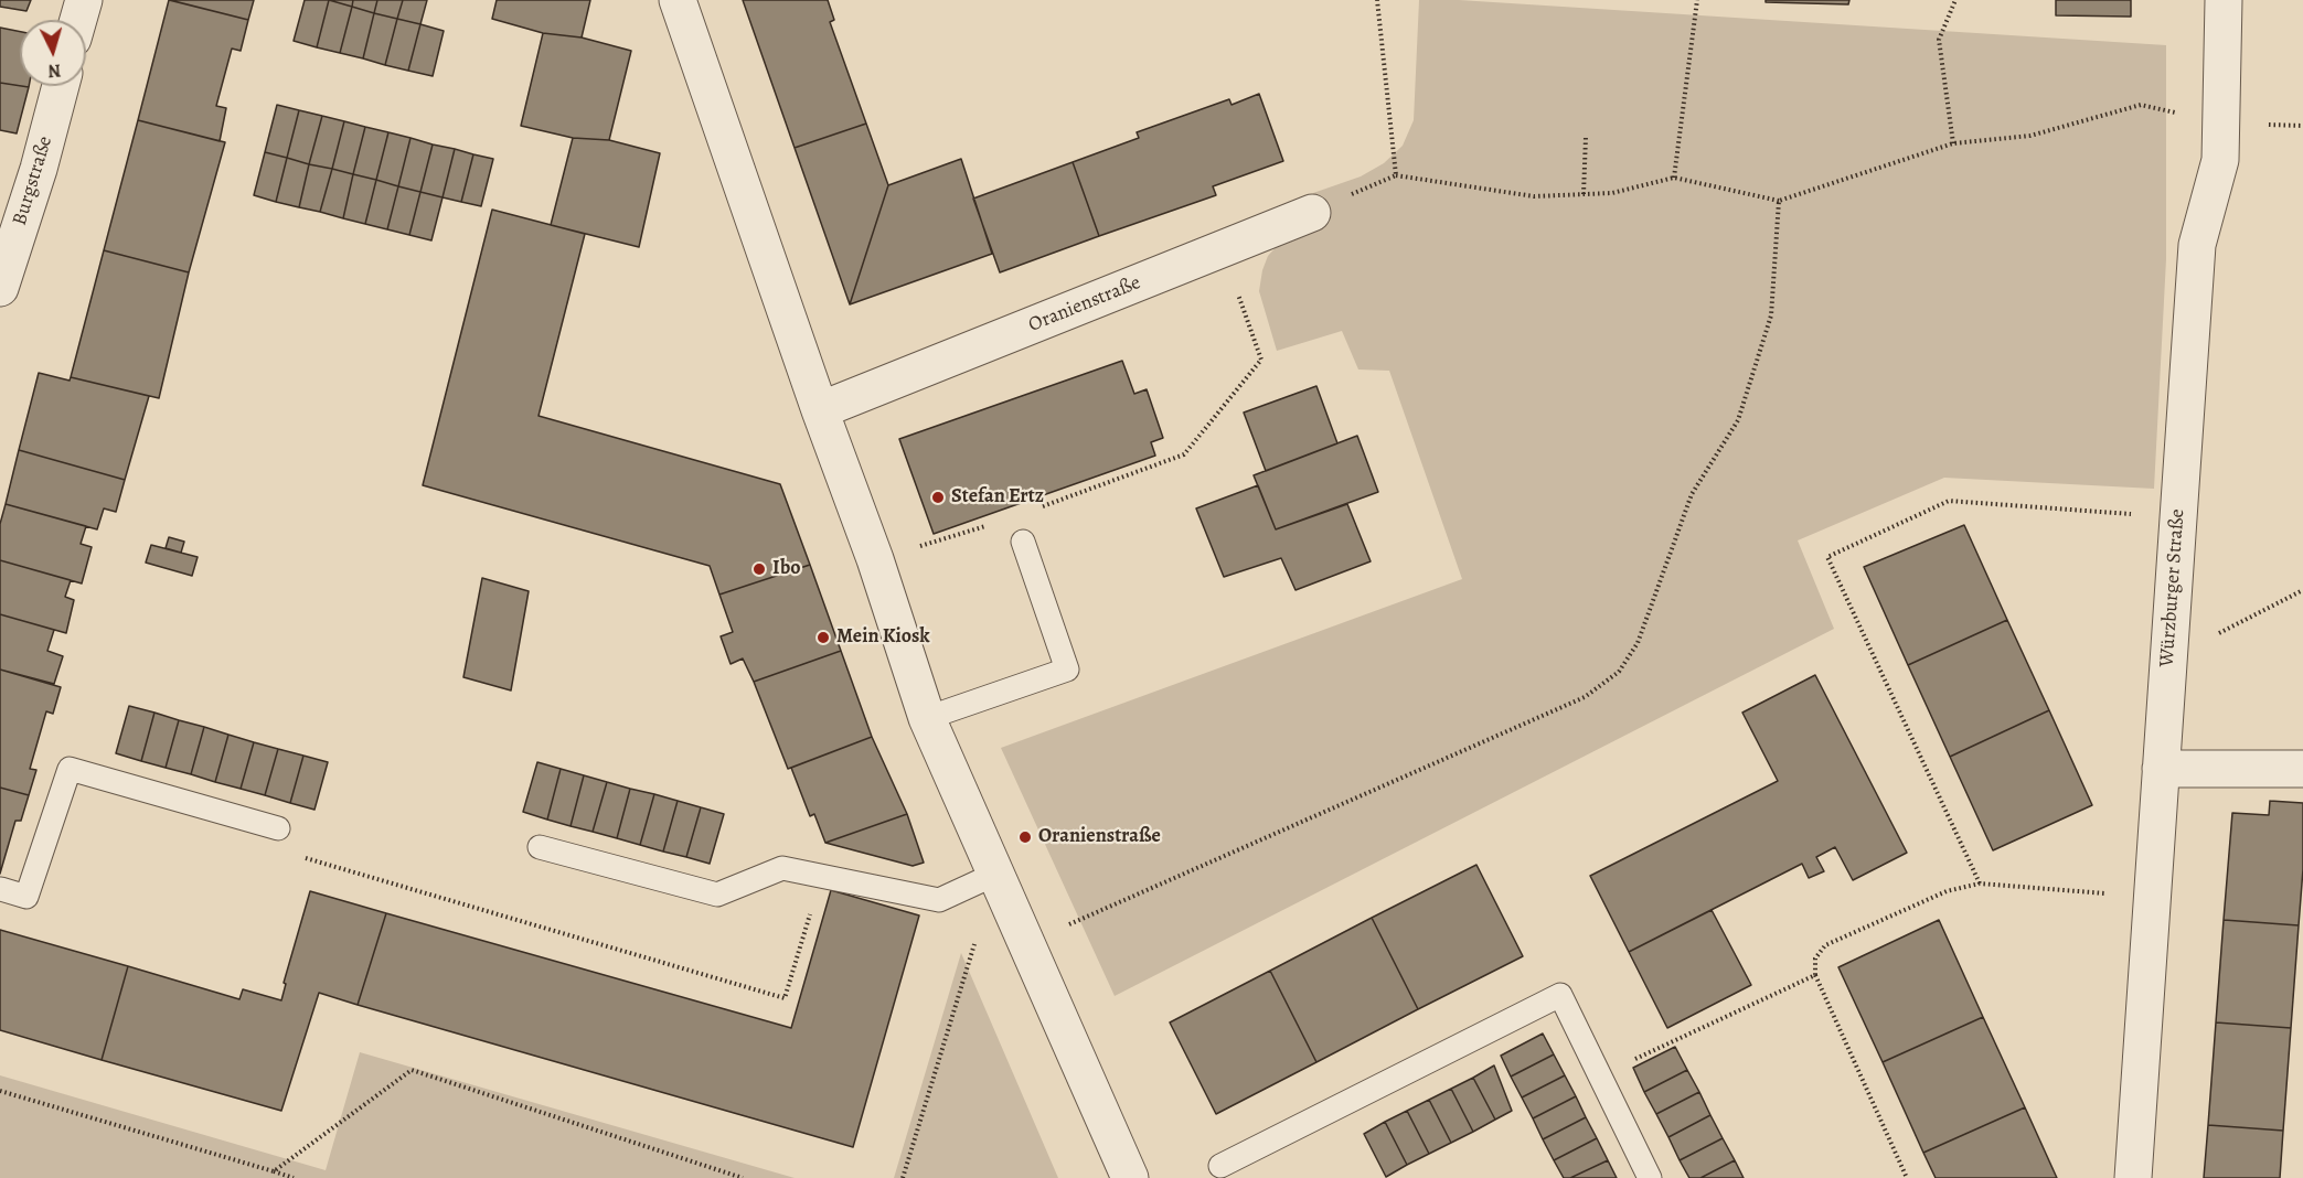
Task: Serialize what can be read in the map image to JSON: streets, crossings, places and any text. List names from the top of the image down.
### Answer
{
  "streets": {
    "street": ["Burgstraße", "Oranienstraße", "Würzburger Straße"]
  },
  "places": [
    "Stefan Ertz",
    "Ibo",
    "Mein Kiosk",
    "Oranienstraße"
  ],
  "north": "bottom"
}
